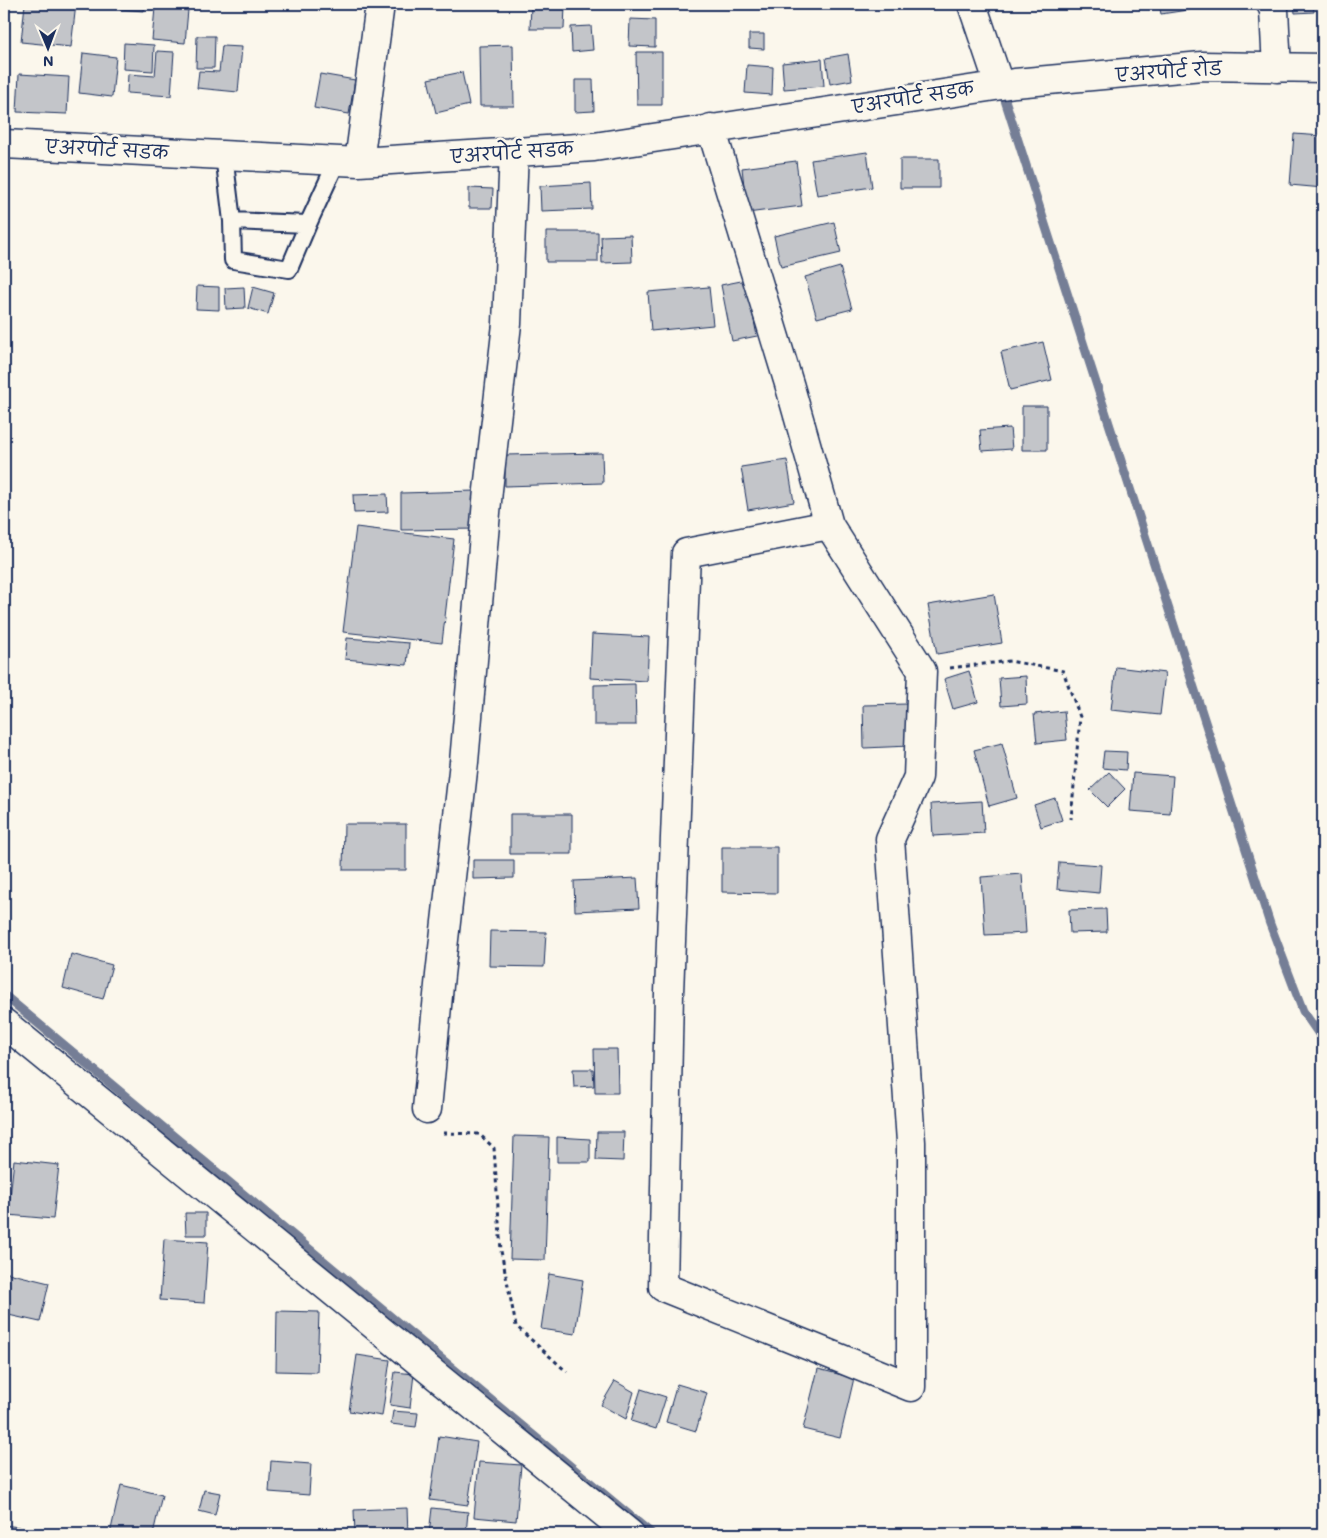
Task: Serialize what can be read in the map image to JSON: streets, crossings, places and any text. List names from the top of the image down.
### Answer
{
  "streets": {
    "street": ["एअरपोर्ट रोड", "एअरपोर्ट सडक"]
  },
  "crossings": [
    ["एअरपोर्ट रोड", "एअरपोर्ट सडक"]
  ],
  "north": "bottom"
}
